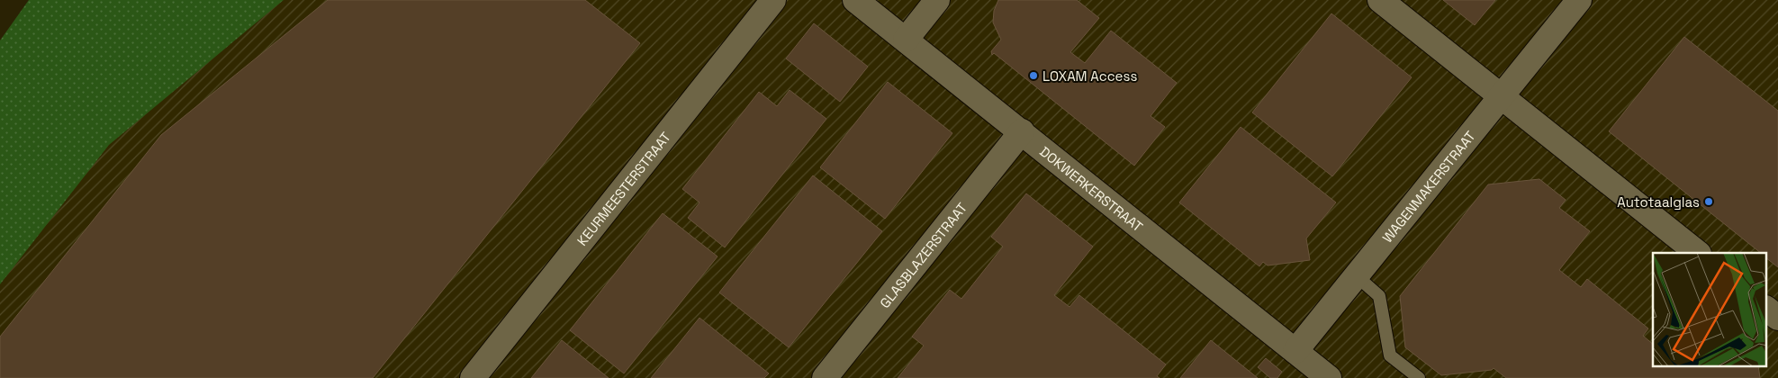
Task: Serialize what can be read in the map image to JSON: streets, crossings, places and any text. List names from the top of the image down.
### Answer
{
  "streets": {
    "street": [
      "WAGENMAKERSTRAAT",
      "DOKWERKERSTRAAT",
      "KEURMEESTERSTRAAT",
      "GLASBLAZERSTRAAT"
    ]
  },
  "crossings": [
    ["WAGENMAKERSTRAAT", "DOKWERKERSTRAAT"],
    ["DOKWERKERSTRAAT", "GLASBLAZERSTRAAT"]
  ],
  "places": ["LOXAM Access", "Autotaalglas"]
}
